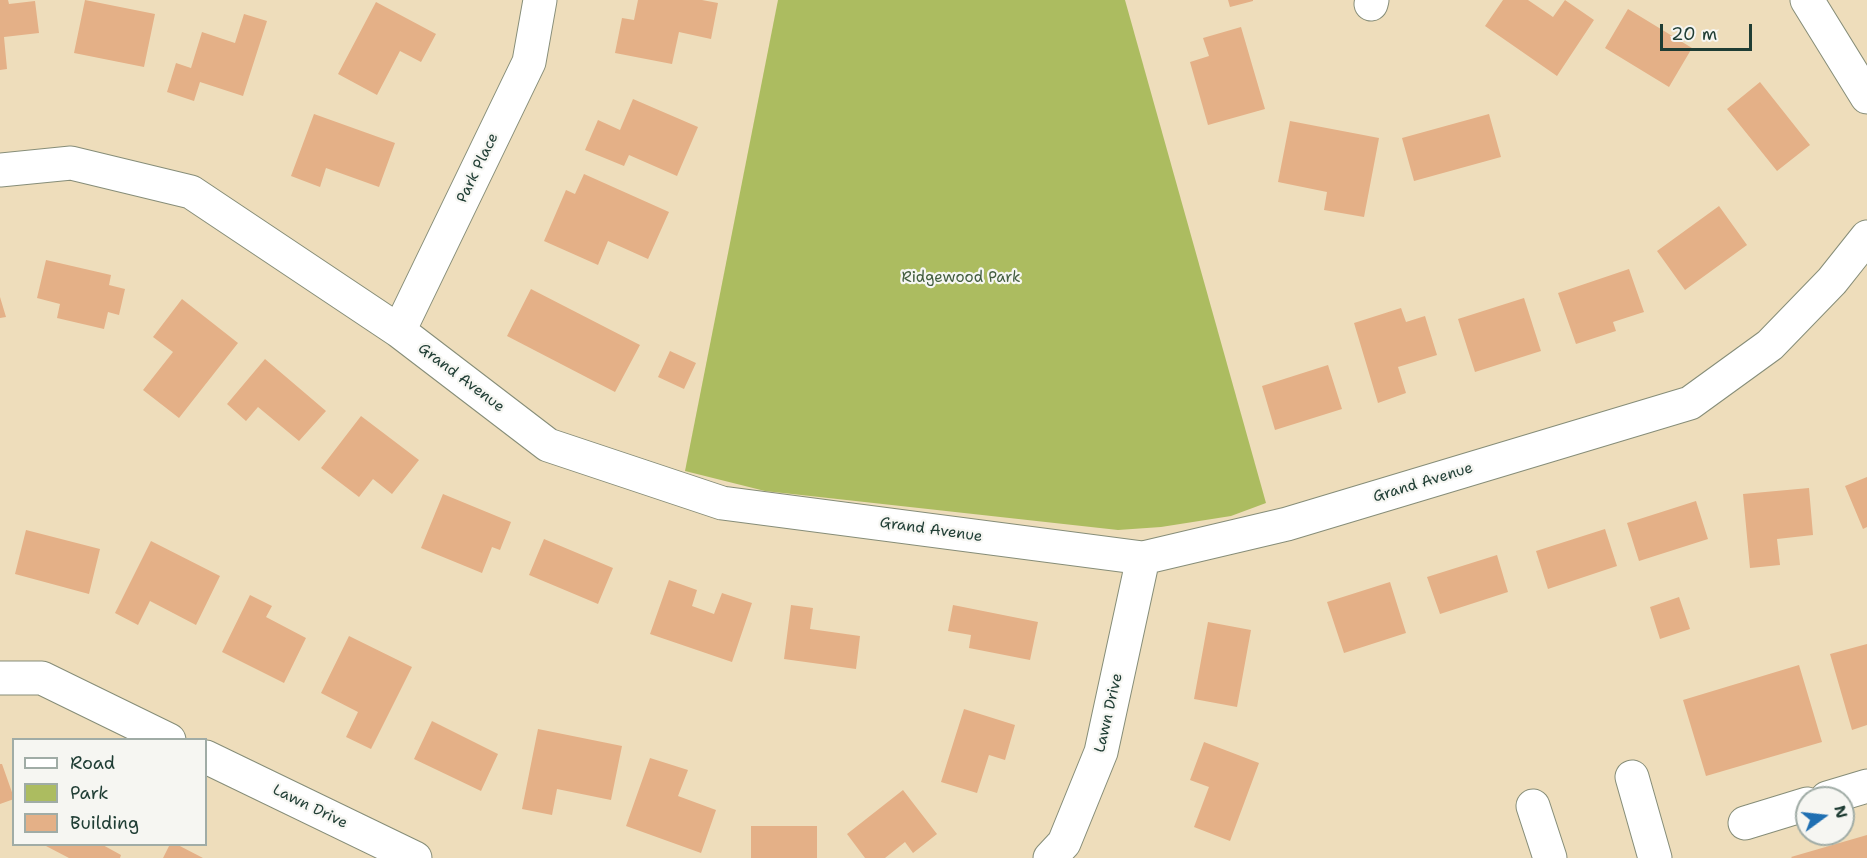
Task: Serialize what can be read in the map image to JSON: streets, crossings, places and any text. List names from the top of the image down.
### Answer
{
  "streets": {
    "street": ["Park Place", "Grand Avenue", "Lawn Drive"]
  },
  "crossings": [
    ["Park Place", "Grand Avenue"],
    ["Grand Avenue", "Lawn Drive"]
  ],
  "parks": ["Ridgewood Park"],
  "legend": ["Road", "Park", "Building"],
  "scale_bar": "20 m",
  "north": "right"
}
